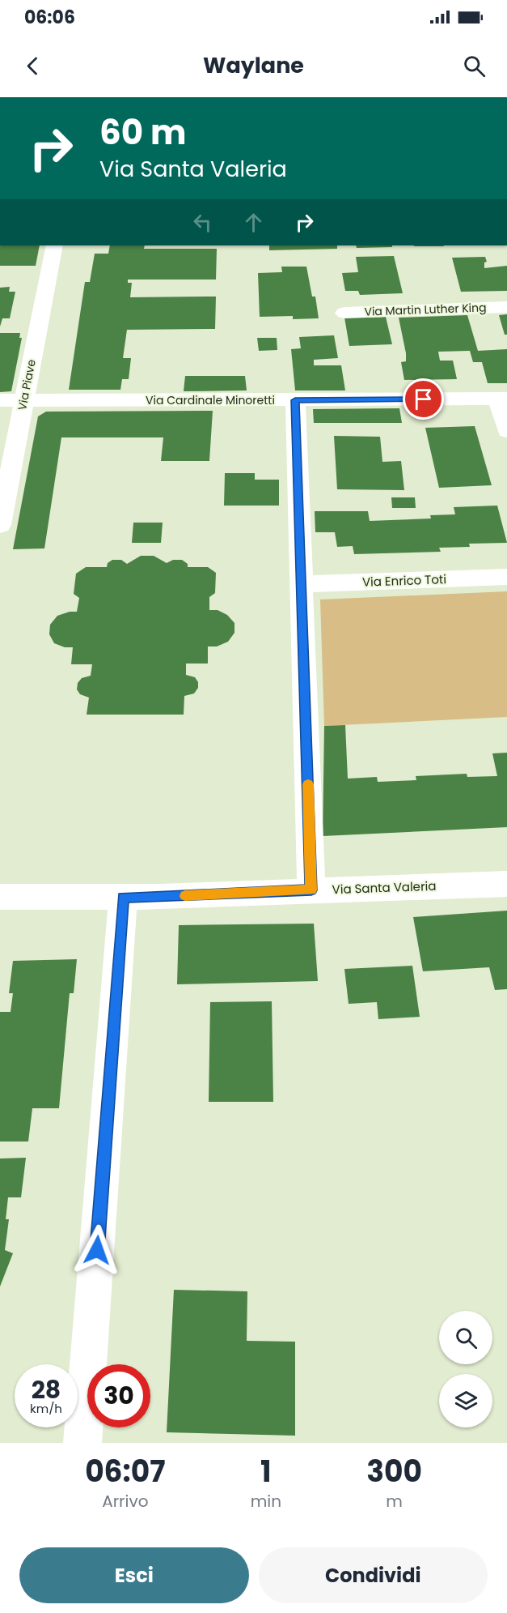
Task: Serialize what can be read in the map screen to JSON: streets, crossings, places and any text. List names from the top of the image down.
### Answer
{
  "streets": {
    "street": [
      "Via Martin Luther King",
      "Via Piave",
      "Via Cardinale Minoretti",
      "Via Enrico Toti",
      "Via Santa Valeria"
    ]
  },
  "crossings": [
    ["Via Piave", "Via Cardinale Minoretti"]
  ],
  "page": {
    "status": "06:06",
    "header": "Waylane",
    "turn": ["60 m", "Via Santa Valeria"],
    "speed": "28 km/h",
    "limit": "30",
    "eta": [
      "06:07",
      "Arrivo",
      "1",
      "min",
      "300",
      "m"
    ],
    "buttons": ["Esci", "Condividi"]
  }
}
